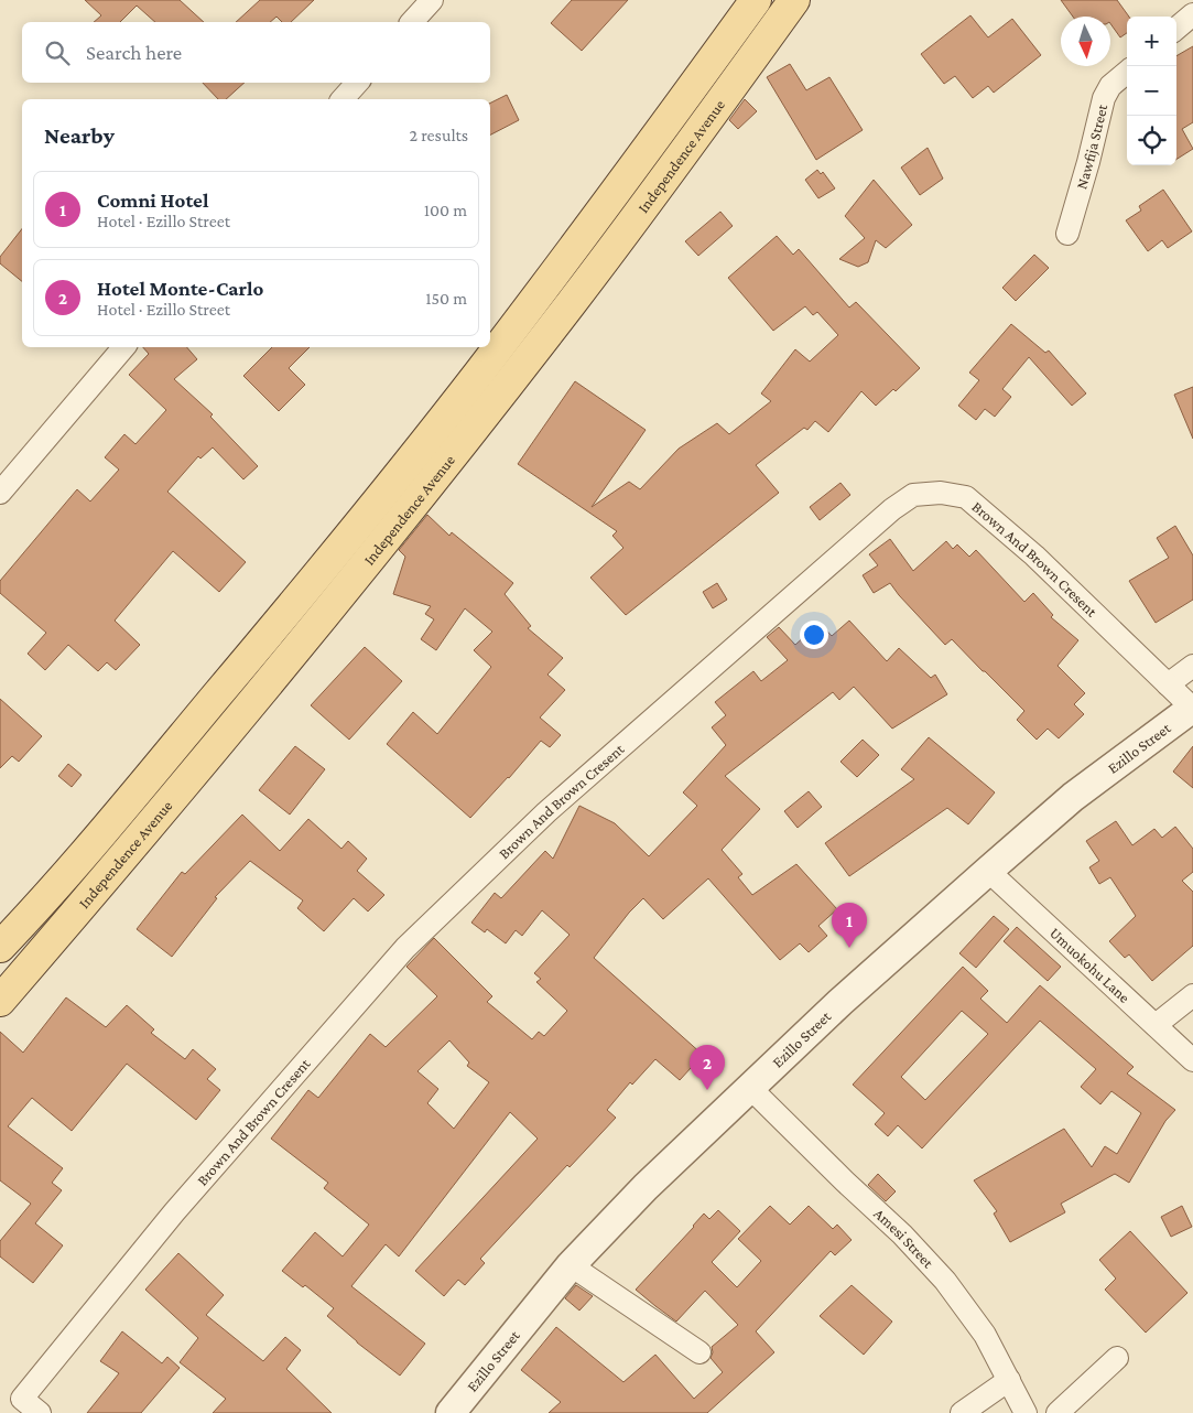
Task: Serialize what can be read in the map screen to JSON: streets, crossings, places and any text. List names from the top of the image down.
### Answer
{
  "streets": {
    "main road": ["Independence Avenue"],
    "street": [
      "Nawfija Street",
      "Brown And Brown Cresent",
      "Ezillo Street",
      "Umuokohu Lane",
      "Amesi Street"
    ]
  },
  "crossings": [
    ["Brown And Brown Cresent", "Ezillo Street"],
    ["Ezillo Street", "Umuokohu Lane"],
    ["Ezillo Street", "Amesi Street"]
  ],
  "north": "bottom",
  "page": {
    "map_buttons": ["+", "−"],
    "search": "Search here",
    "heading": ["Nearby", "2 results"],
    "list": [
      {
        "mark": "1",
        "name": "Comni Hotel",
        "note": "Hotel · Ezillo Street",
        "value": "100 m"
      },
      {
        "mark": "2",
        "name": "Hotel Monte-Carlo",
        "note": "Hotel · Ezillo Street",
        "value": "150 m"
      }
    ],
    "pins": ["1", "2"]
  }
}
